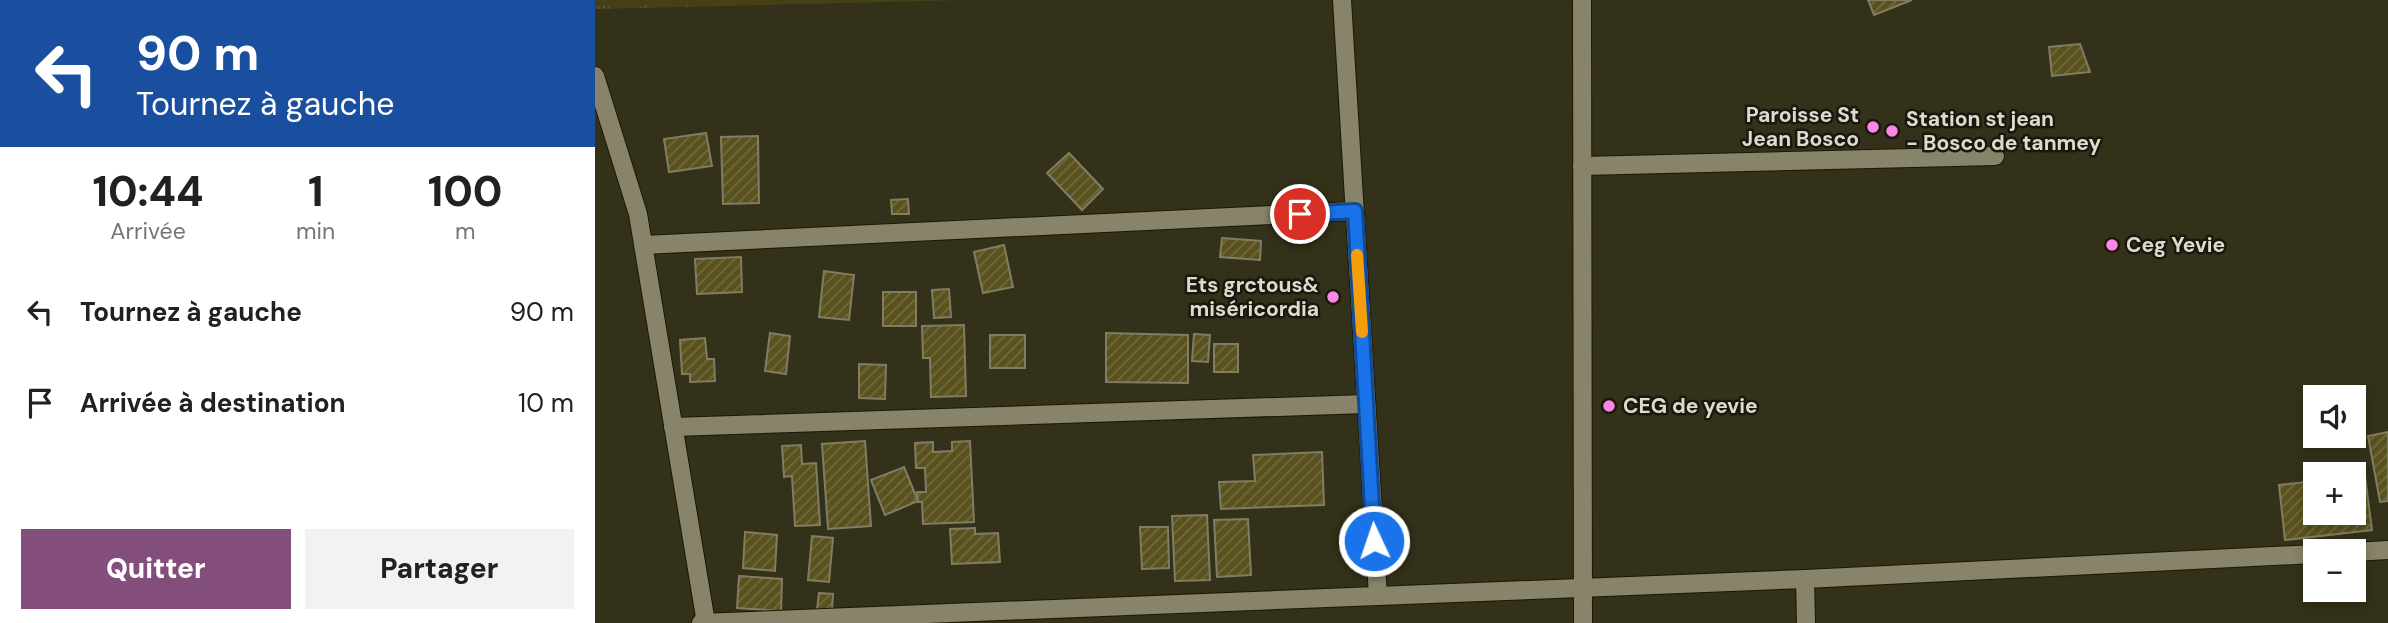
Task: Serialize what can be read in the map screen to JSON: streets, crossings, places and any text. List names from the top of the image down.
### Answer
{
  "places": [
    "Paroisse St Jean Bosco",
    "Station st jean - Bosco de tanmey",
    "Ceg Yevie",
    "Ets grctous& miséricordia",
    "CEG de yevie"
  ],
  "page": {
    "turn": ["90 m", "Tournez à gauche"],
    "eta": [
      "10:44",
      "Arrivée",
      "1",
      "min",
      "100",
      "m"
    ],
    "list": [
      {
        "name": "Tournez à gauche",
        "value": "90 m"
      },
      {
        "name": "Arrivée à destination",
        "value": "10 m"
      }
    ],
    "map_buttons": ["+", "−"],
    "buttons": ["Quitter", "Partager"]
  }
}
